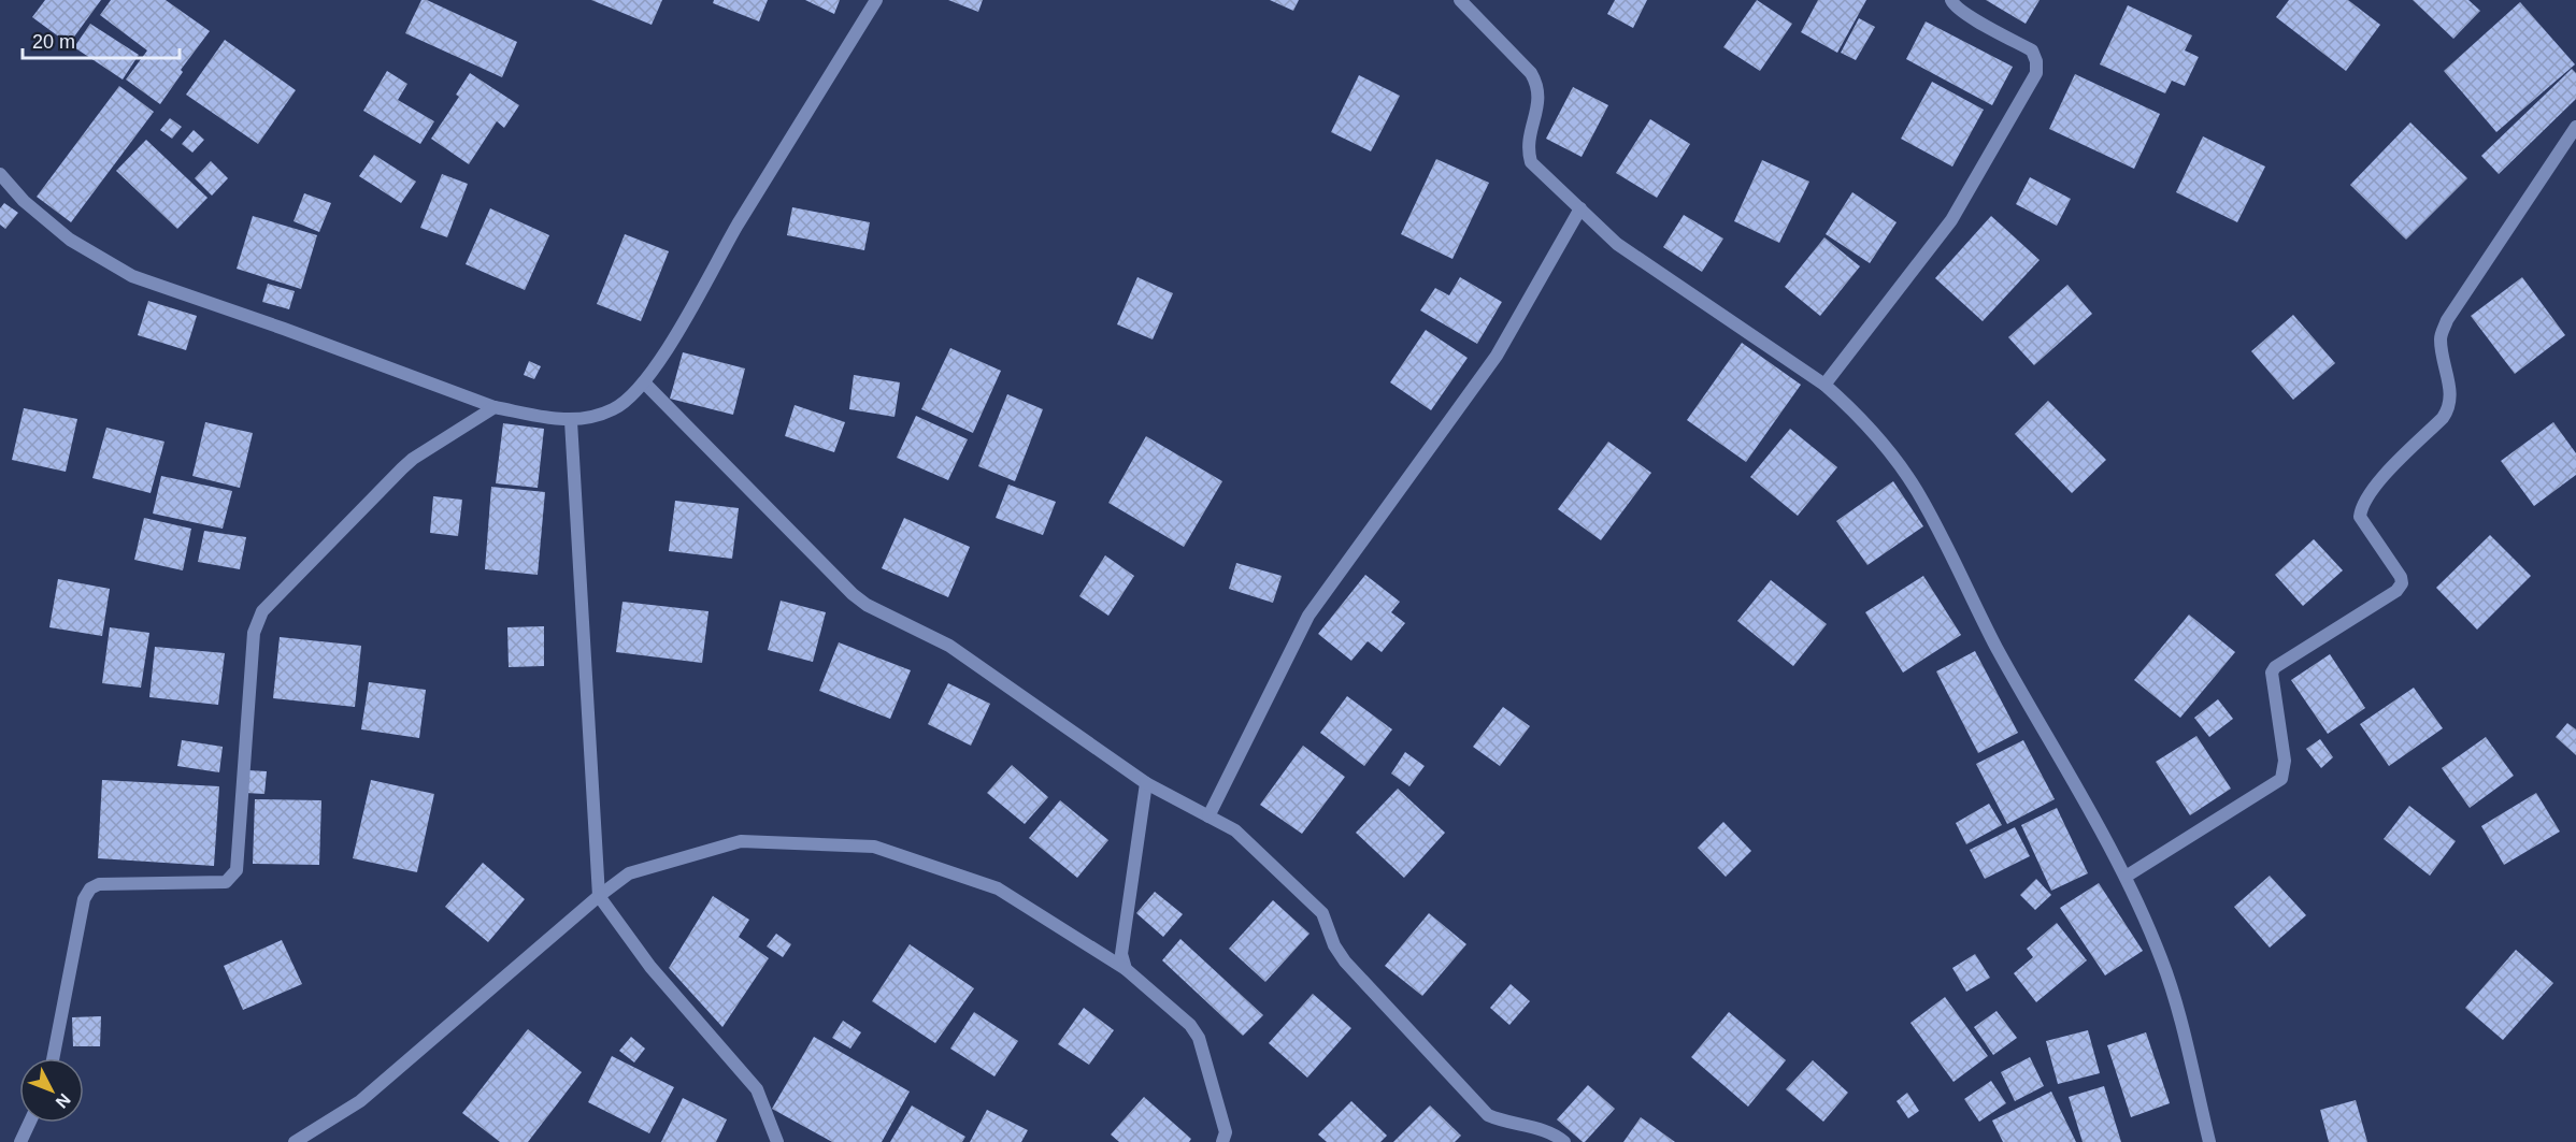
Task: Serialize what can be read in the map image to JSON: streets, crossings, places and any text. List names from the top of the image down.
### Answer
{
  "scale_bar": "20 m",
  "north": "bottom right"
}
